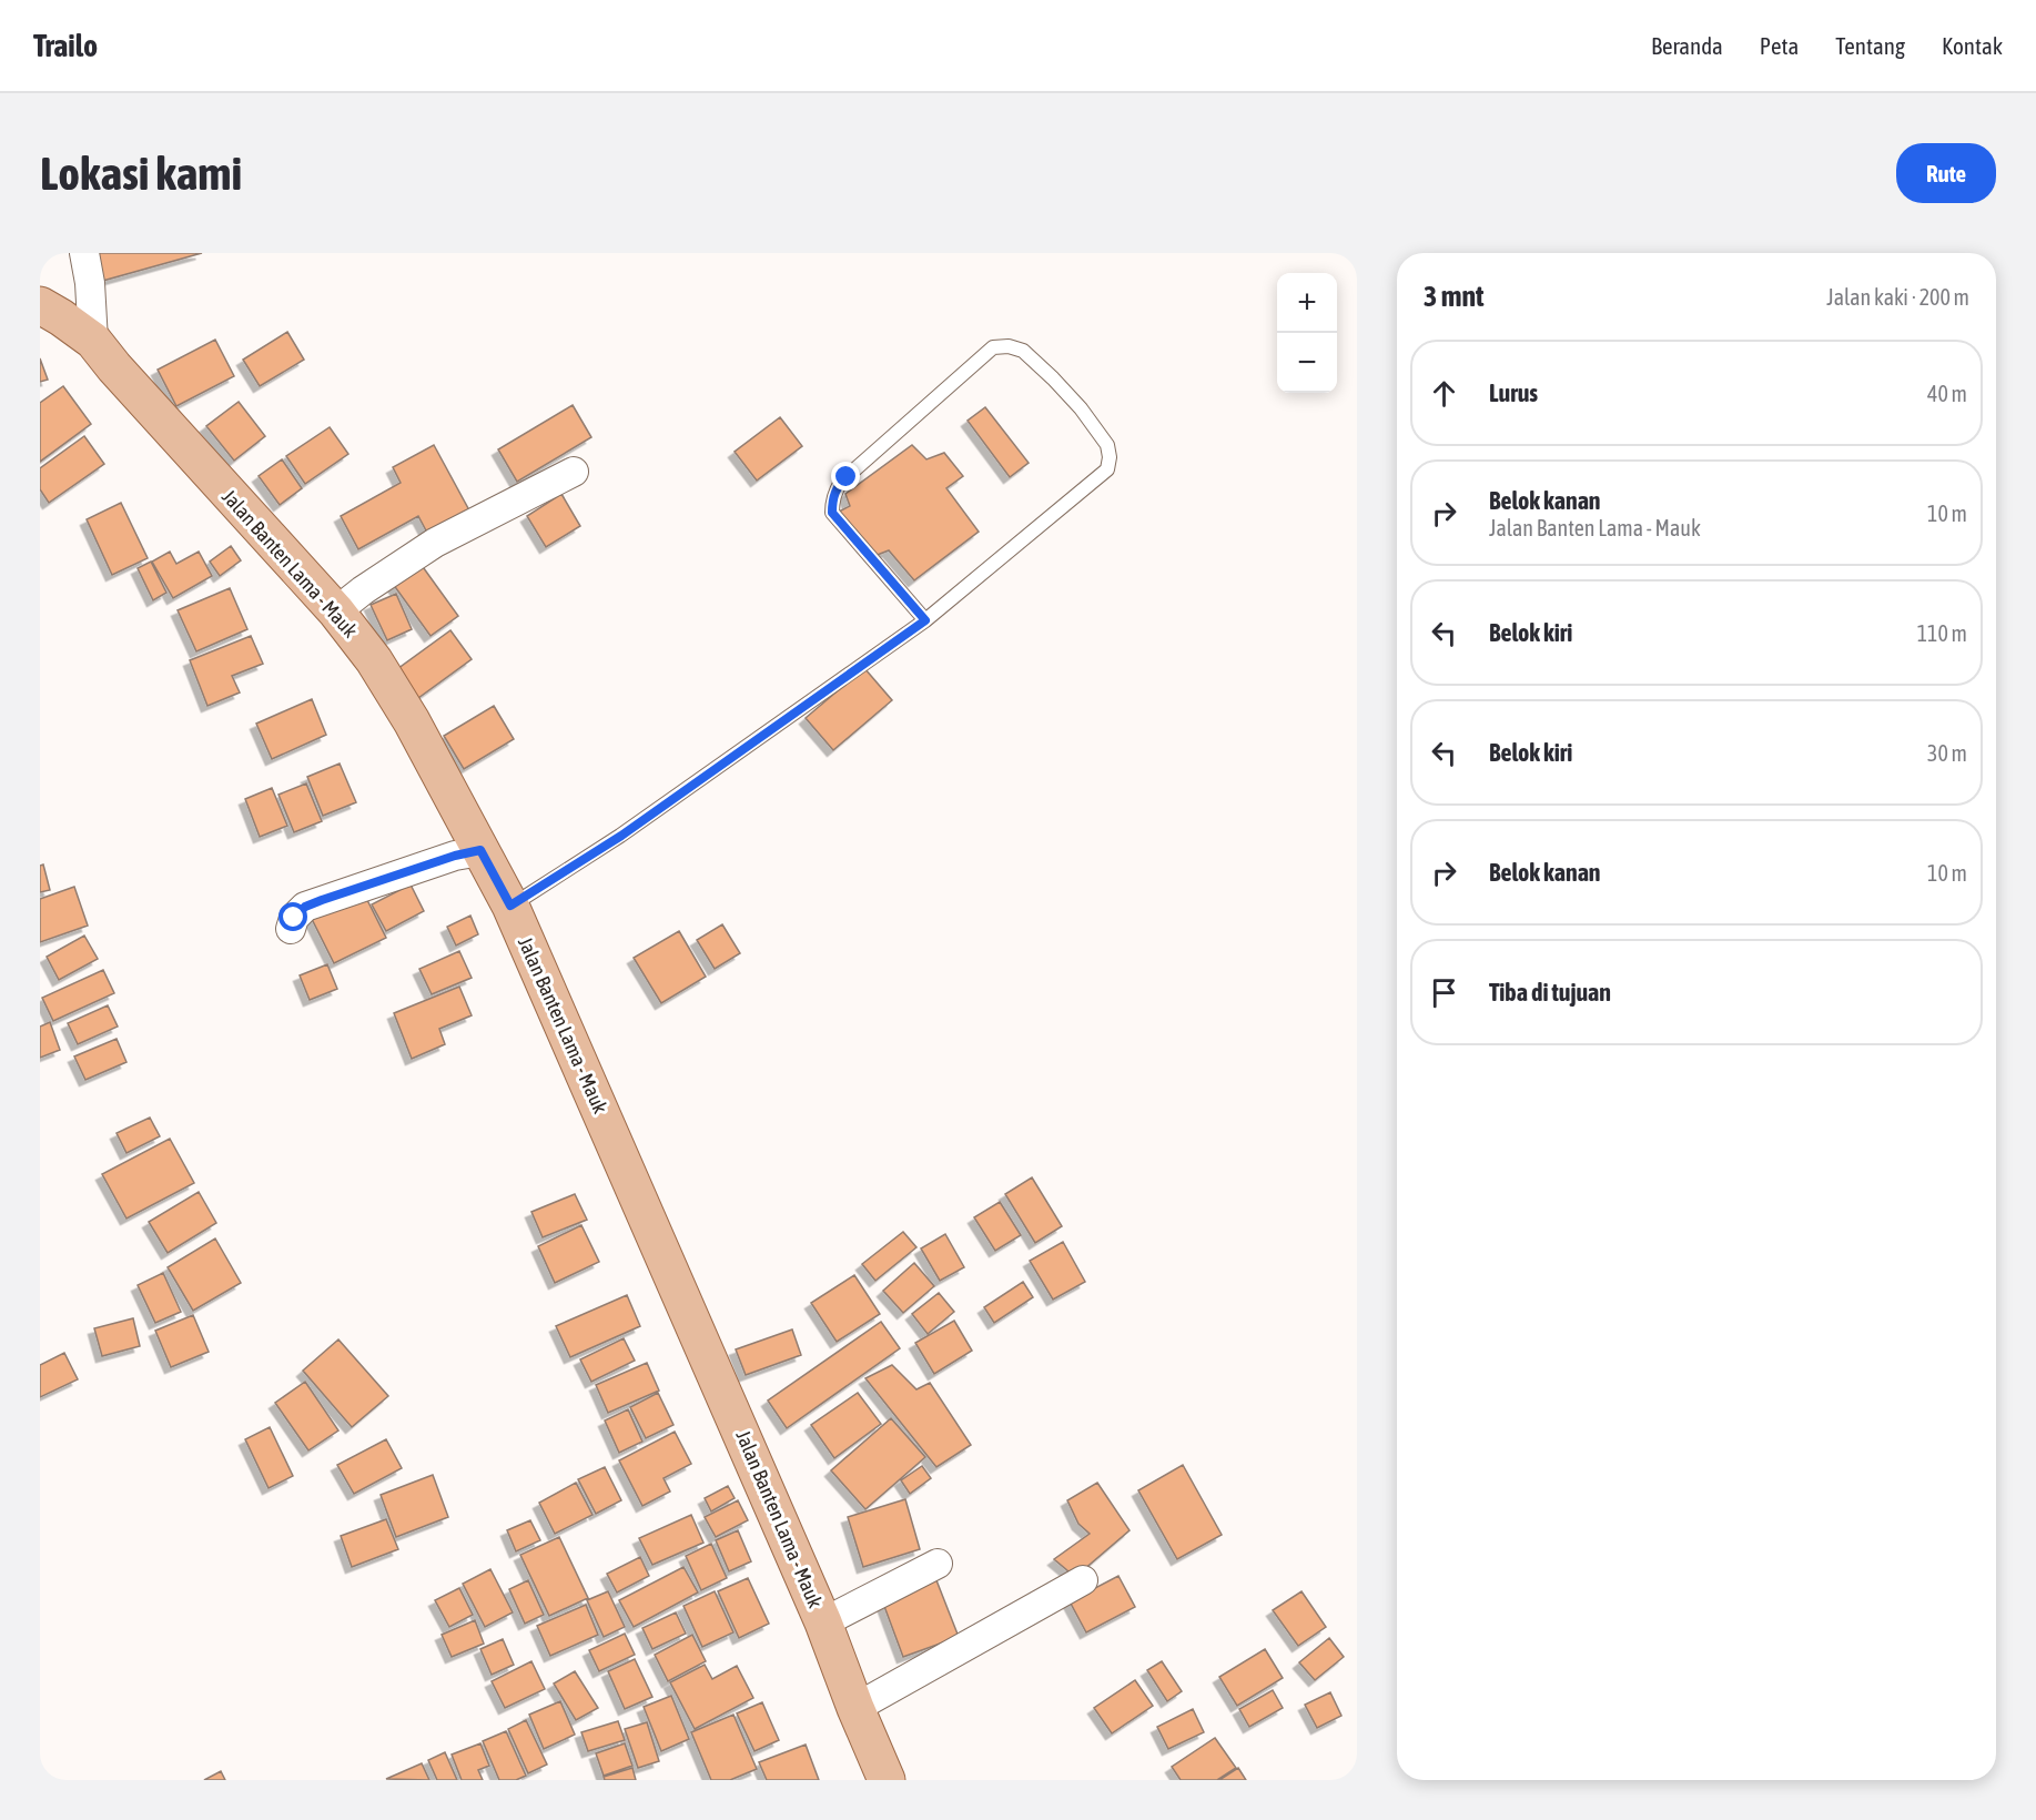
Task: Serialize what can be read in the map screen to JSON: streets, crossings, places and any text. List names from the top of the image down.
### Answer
{
  "streets": {
    "main road": ["Jalan Banten Lama - Mauk"]
  },
  "page": {
    "header": "Trailo",
    "nav": [
      "Beranda",
      "Peta",
      "Tentang",
      "Kontak"
    ],
    "buttons": "Rute",
    "title": "Lokasi kami",
    "heading": ["3 mnt", "Jalan kaki · 200 m"],
    "map_buttons": ["+", "−"],
    "list": [
      ["Lurus", "40 m"],
      ["Belok kanan", "Jalan Banten Lama - Mauk", "10 m"],
      ["Belok kiri", "110 m"],
      ["Belok kiri", "30 m"],
      ["Belok kanan", "10 m"],
      "Tiba di tujuan"
    ]
  }
}
